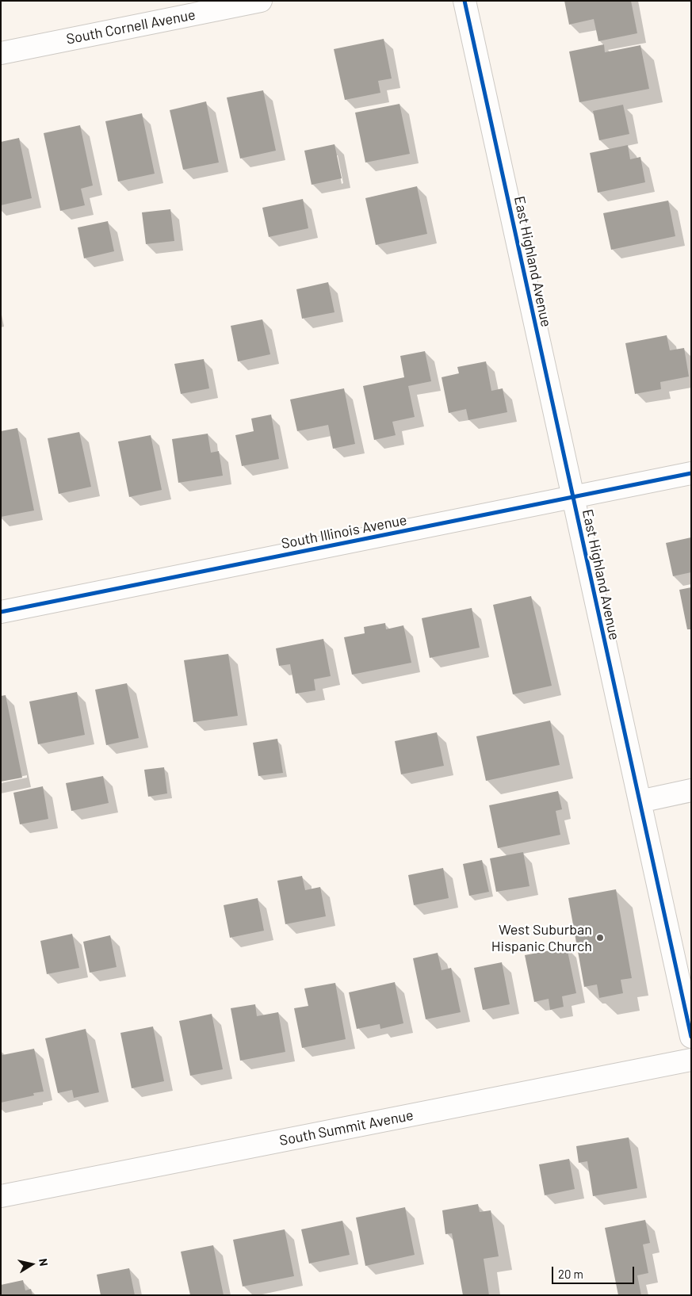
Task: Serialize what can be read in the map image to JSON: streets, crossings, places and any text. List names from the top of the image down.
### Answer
{
  "streets": {
    "street": [
      "South Cornell Avenue",
      "East Highland Avenue",
      "South Illinois Avenue",
      "South Summit Avenue"
    ]
  },
  "crossings": [
    ["East Highland Avenue", "South Illinois Avenue"]
  ],
  "places": ["West Suburban Hispanic Church"],
  "scale_bar": "20 m",
  "north": "right"
}
